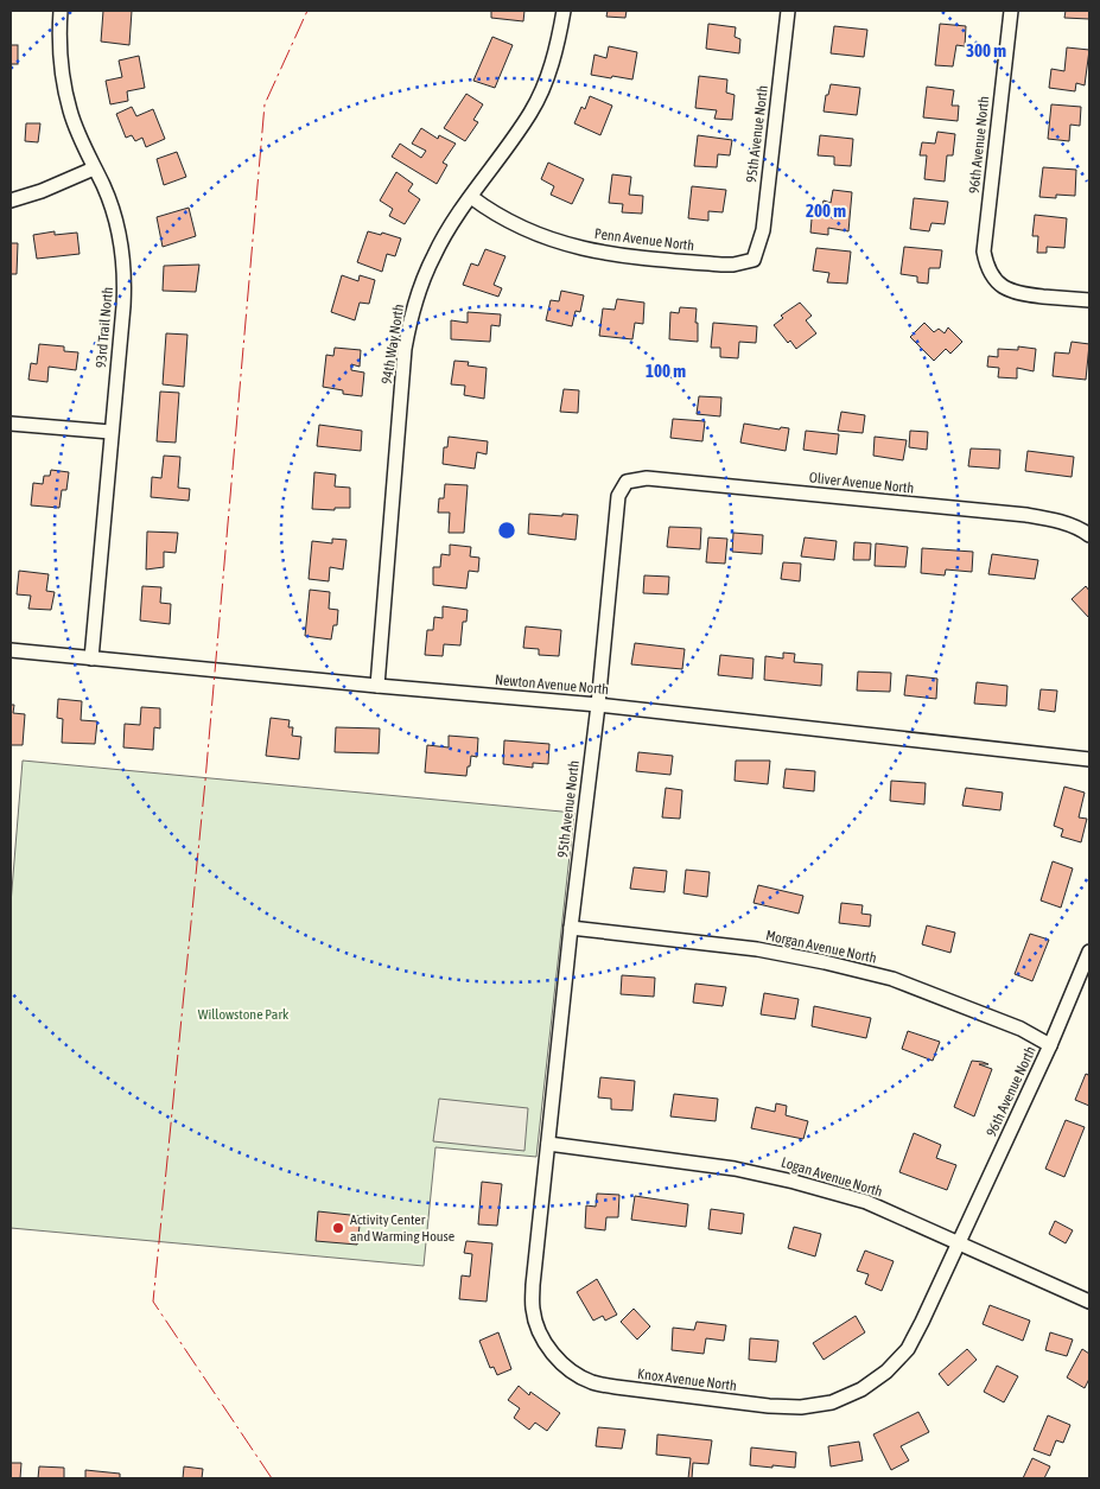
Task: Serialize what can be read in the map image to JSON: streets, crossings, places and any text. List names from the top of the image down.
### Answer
{
  "streets": {
    "street": [
      "95th Avenue North",
      "96th Avenue North",
      "Penn Avenue North",
      "93rd Trail North",
      "94th Way North",
      "Oliver Avenue North",
      "Newton Avenue North",
      "Morgan Avenue North",
      "Logan Avenue North",
      "Knox Avenue North"
    ]
  },
  "crossings": [
    ["95th Avenue North", "Penn Avenue North"],
    ["95th Avenue North", "Oliver Avenue North"],
    ["95th Avenue North", "Newton Avenue North"],
    ["95th Avenue North", "Morgan Avenue North"],
    ["95th Avenue North", "Logan Avenue North"],
    ["95th Avenue North", "Knox Avenue North"],
    ["96th Avenue North", "Morgan Avenue North"],
    ["96th Avenue North", "Logan Avenue North"],
    ["96th Avenue North", "Knox Avenue North"],
    ["Penn Avenue North", "94th Way North"],
    ["93rd Trail North", "Newton Avenue North"],
    ["94th Way North", "Newton Avenue North"],
    ["Logan Avenue North", "Knox Avenue North"]
  ],
  "parks": ["Willowstone Park"],
  "places": ["Activity Center and Warming House"],
  "rings": ["300 m", "200 m", "100 m"]
}
